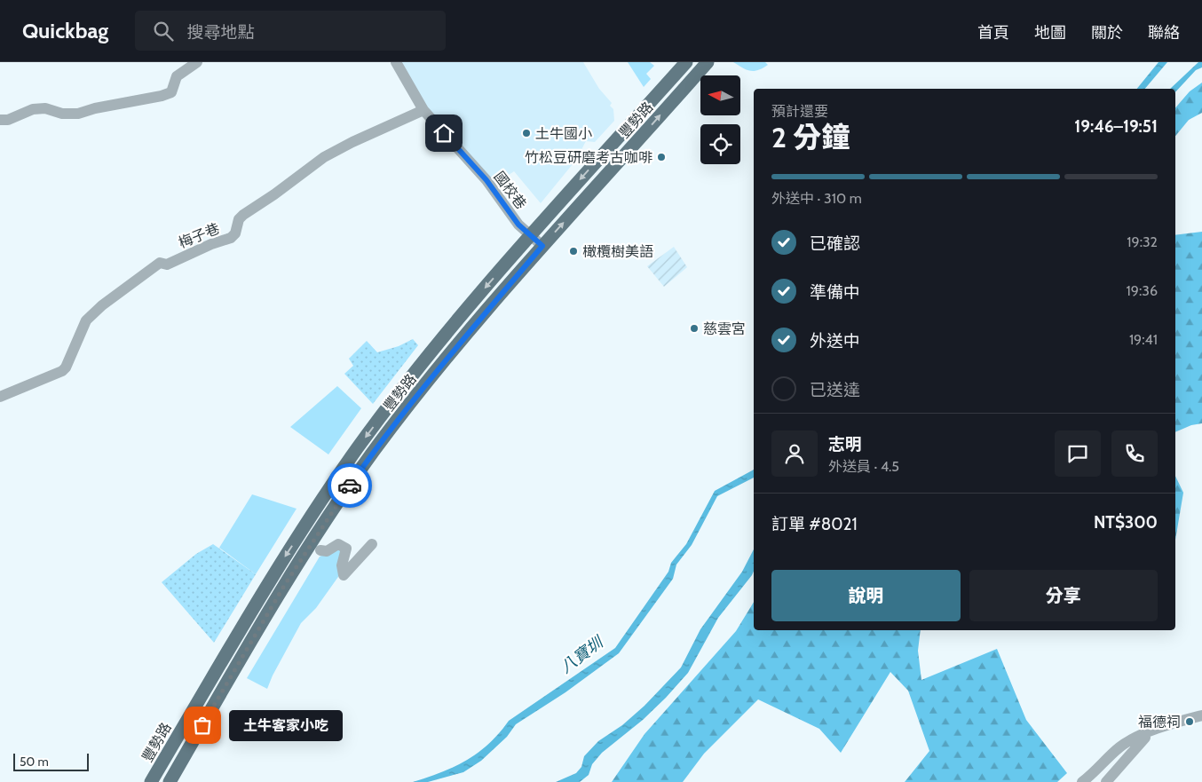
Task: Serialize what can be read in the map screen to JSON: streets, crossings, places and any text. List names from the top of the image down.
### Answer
{
  "streets": {
    "main road": ["豐勢路"],
    "street": ["國校巷", "梅子巷"]
  },
  "crossings": [
    ["豐勢路", "國校巷"],
    ["國校巷", "梅子巷"]
  ],
  "water": ["八寶圳"],
  "places": [
    "土牛國小",
    "竹松豆研磨考古咖啡",
    "橄欖樹美語",
    "慈雲宮",
    "福德祠",
    "土牛客家小吃"
  ],
  "scale_bar": "50 m",
  "north": "left",
  "page": {
    "header": "Quickbag",
    "search": "搜尋地點",
    "nav": [
      "首頁",
      "地圖",
      "關於",
      "聯絡"
    ],
    "heading": ["2 分鐘", "預計還要", "19:46–19:51"],
    "panel": [
      "志明",
      "外送員 · 4.5",
      "訂單 #8021",
      "NT$300"
    ],
    "bar": "外送中 · 310 m",
    "list": [
      ["已確認", "19:32"],
      ["準備中", "19:36"],
      ["外送中", "19:41"],
      "已送達"
    ],
    "buttons": ["說明", "分享"],
    "bubble": "土牛客家小吃",
    "scale": "50 m"
  }
}
